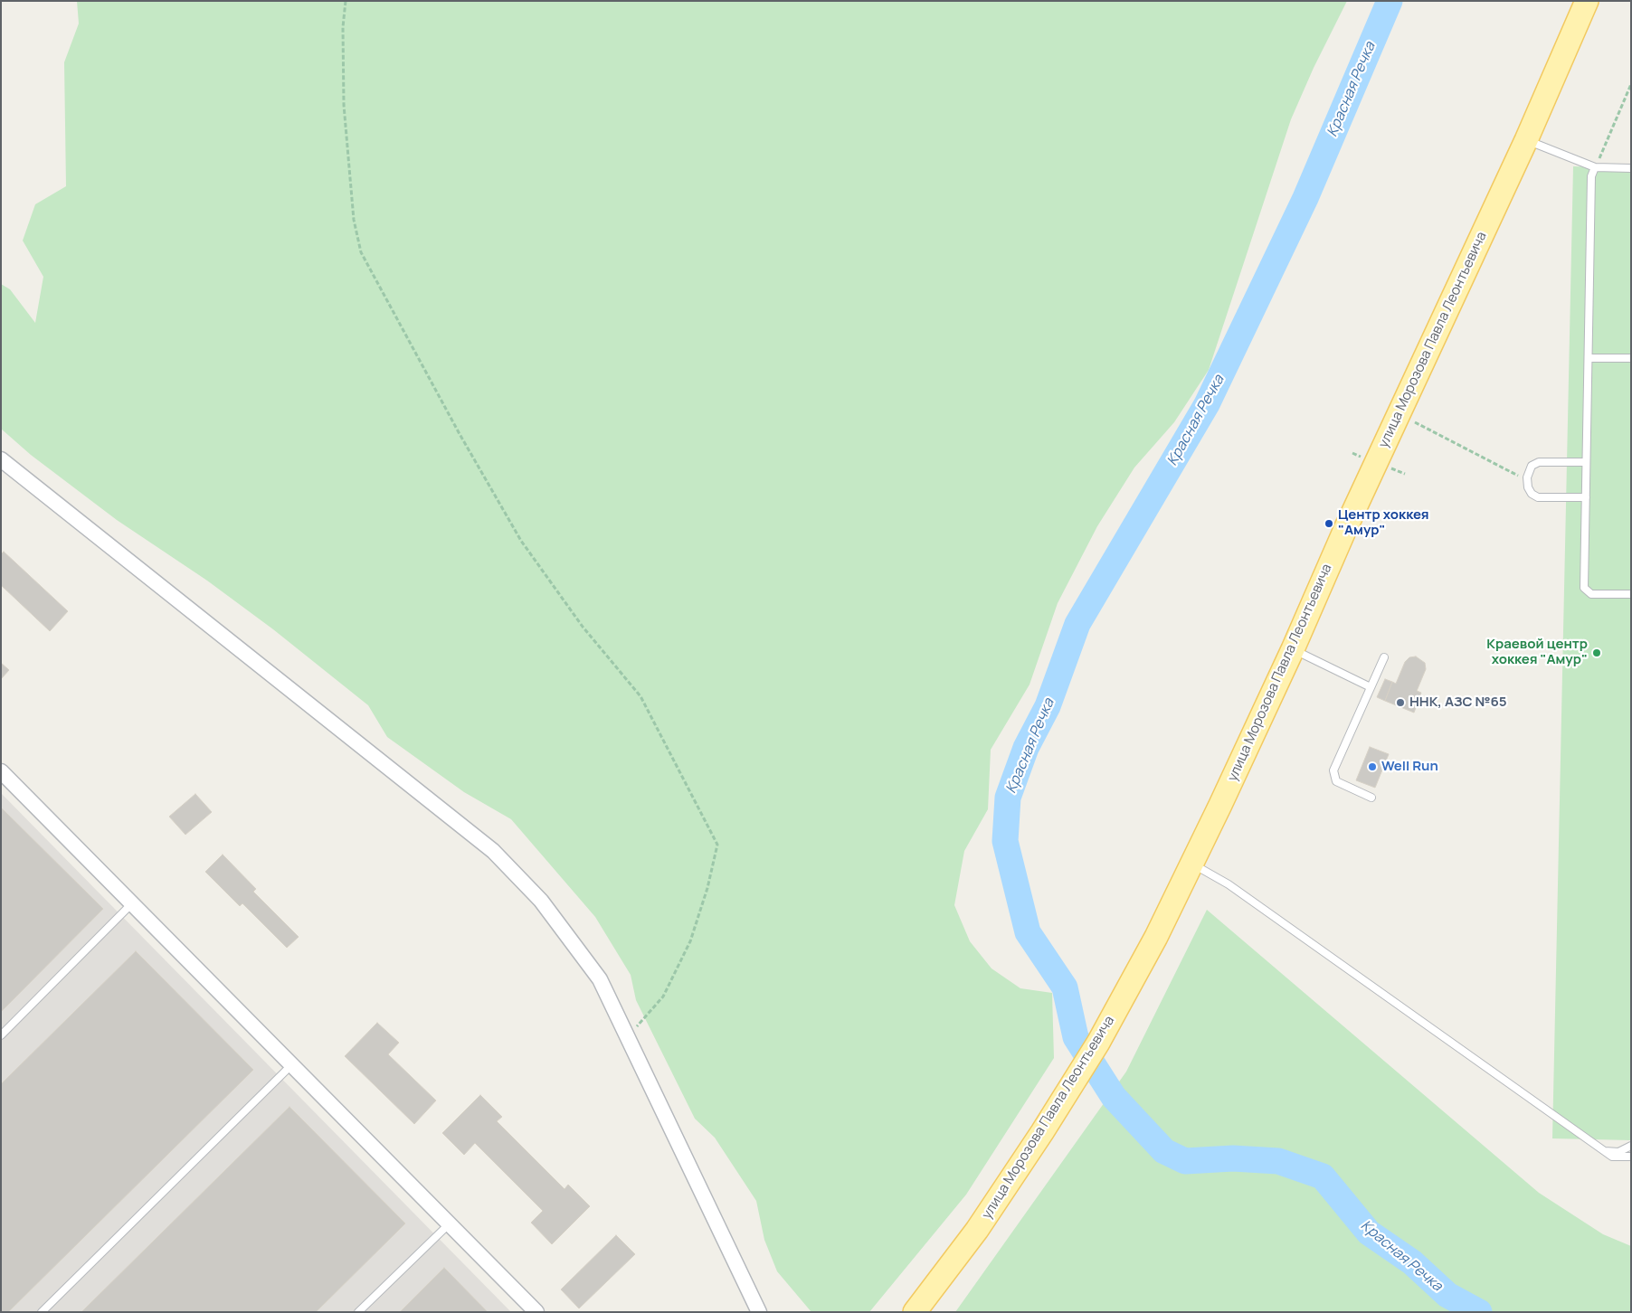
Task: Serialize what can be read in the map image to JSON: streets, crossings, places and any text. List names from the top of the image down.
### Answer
{
  "streets": {
    "main road": ["улица Морозова Павла Леонтьевича"]
  },
  "water": ["Красная Речка"],
  "places": [
    "Центр хоккея \"Амур\"",
    "Краевой центр хоккея \"Амур\"",
    "ННК, АЗС №65",
    "Well Run"
  ]
}
